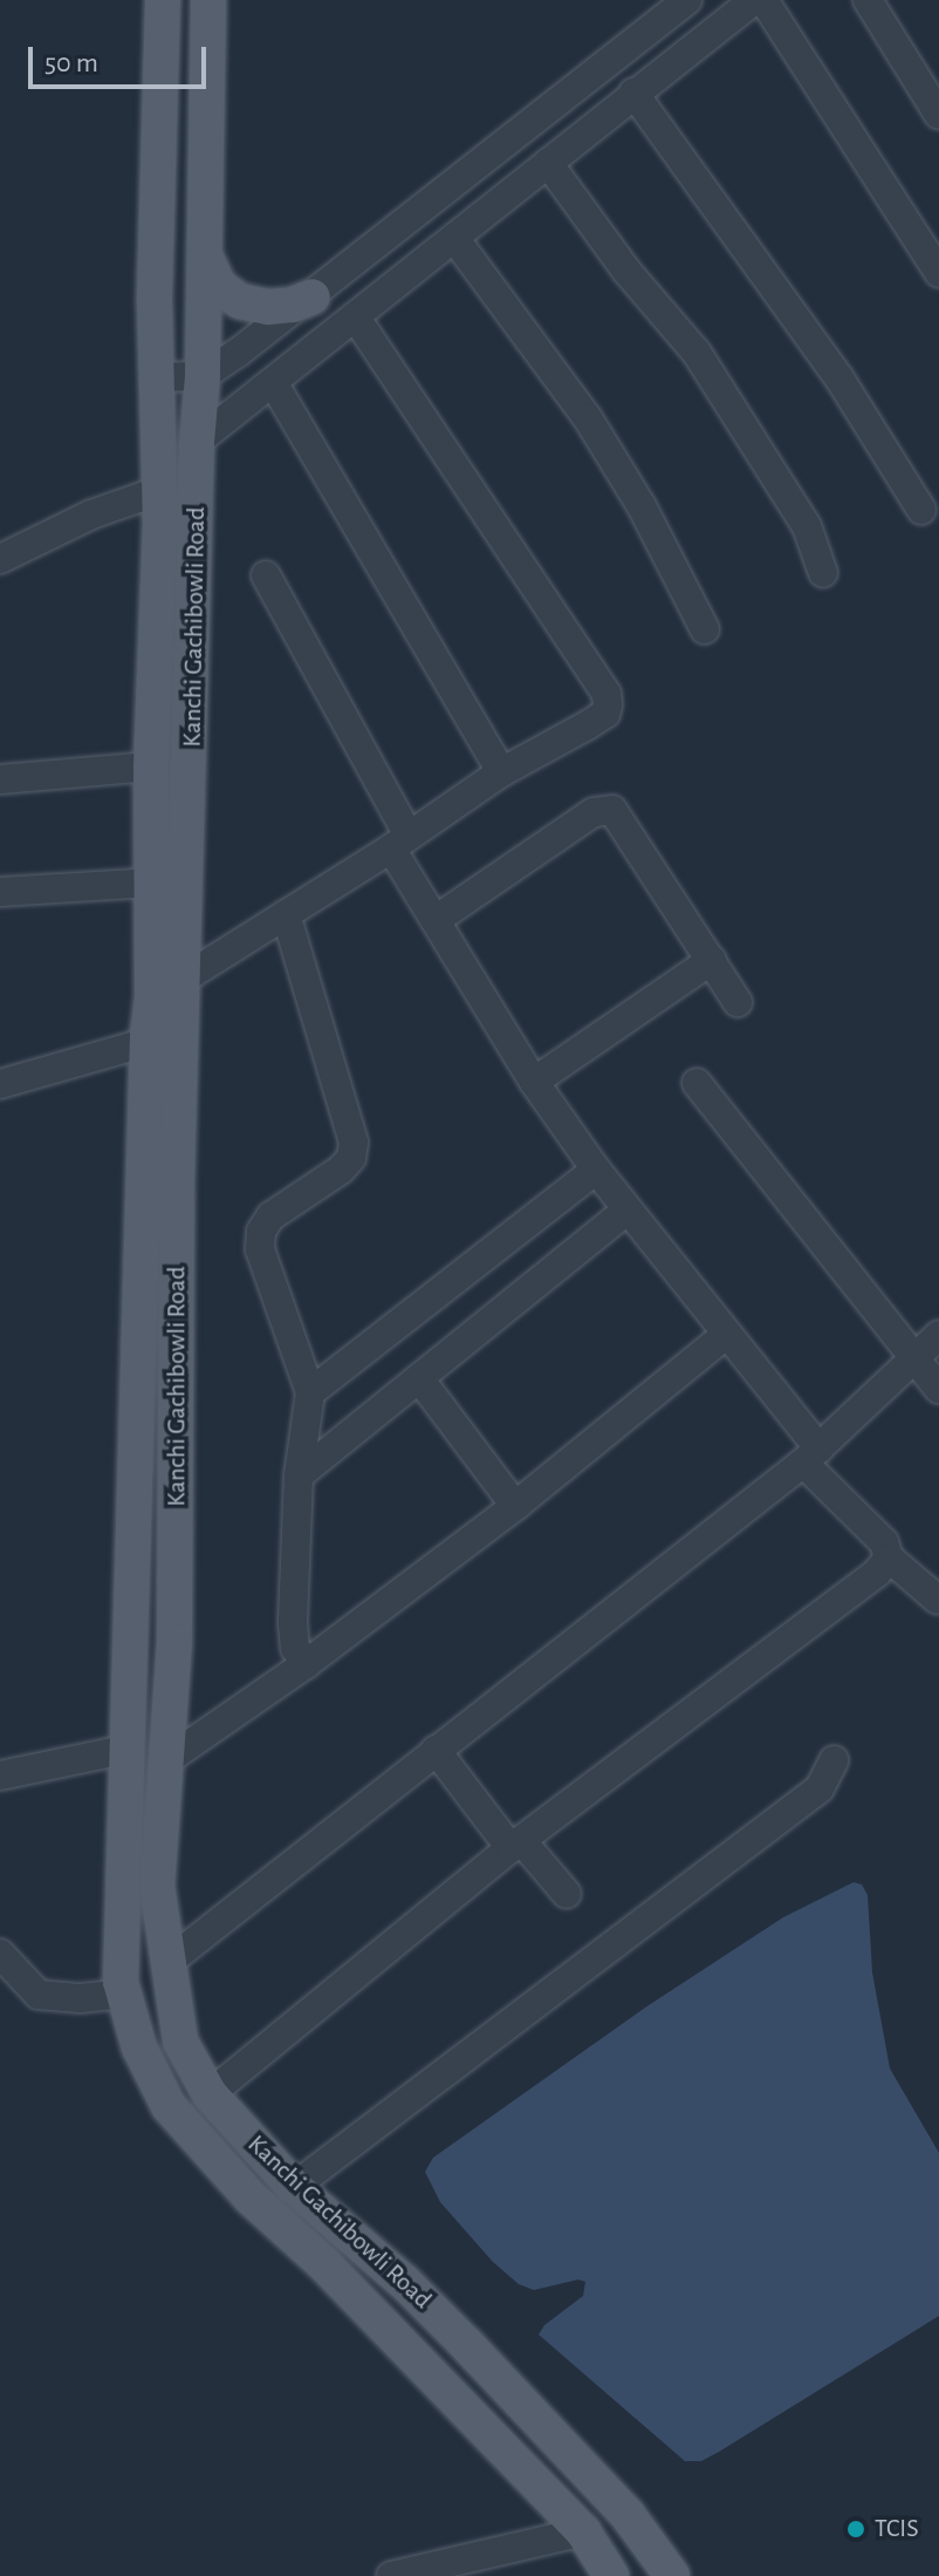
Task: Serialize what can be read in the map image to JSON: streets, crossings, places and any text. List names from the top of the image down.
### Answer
{
  "streets": {
    "main road": ["Kanchi Gachibowli Road"]
  },
  "places": ["TCIS"],
  "scale_bar": "50 m"
}
